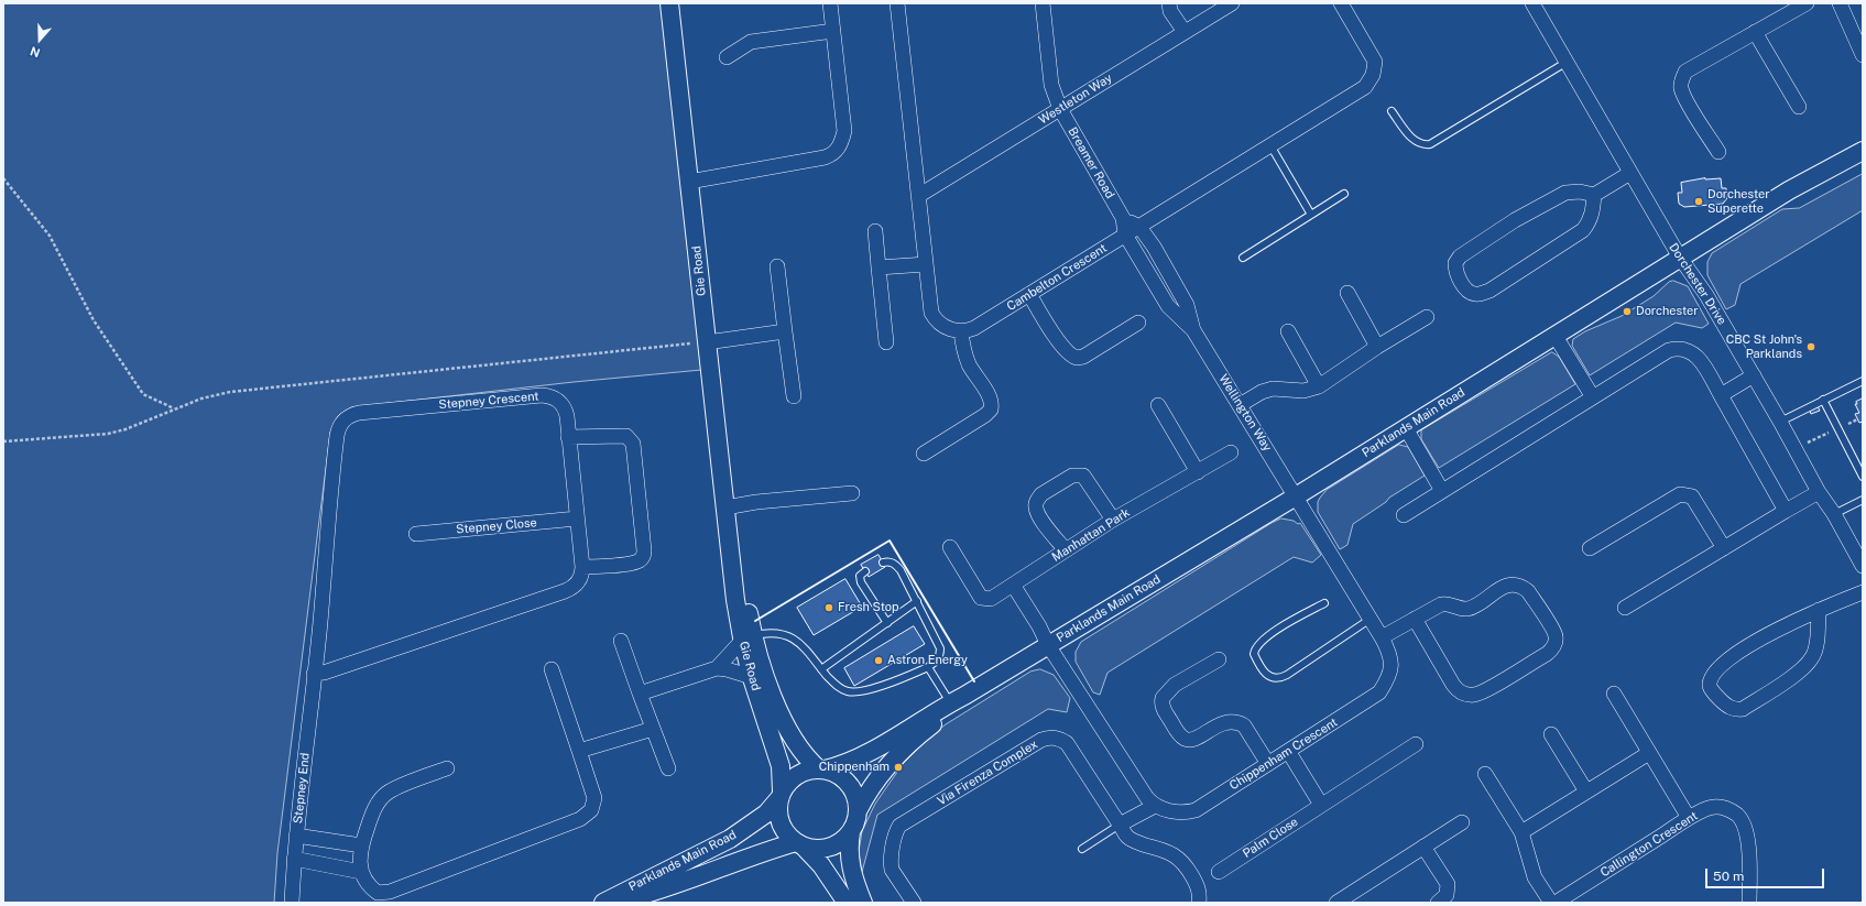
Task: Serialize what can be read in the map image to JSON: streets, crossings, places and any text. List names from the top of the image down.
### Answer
{
  "streets": {
    "street": [
      "Westleton Way",
      "Breamer Road",
      "Gie Road",
      "Cambelton Crescent",
      "Dorchester Drive",
      "Stepney Crescent",
      "Wellington Way",
      "Parklands Main Road",
      "Stepney Close",
      "Manhattan Park",
      "Chippenham Crescent",
      "Via Firenza Complex",
      "Stepney End",
      "Palm Close",
      "Callington Crescent"
    ]
  },
  "crossings": [
    ["Westleton Way", "Breamer Road"],
    ["Breamer Road", "Cambelton Crescent"],
    ["Breamer Road", "Wellington Way"],
    ["Gie Road", "Parklands Main Road"],
    ["Cambelton Crescent", "Wellington Way"],
    ["Dorchester Drive", "Parklands Main Road"],
    ["Stepney Crescent", "Stepney Close"],
    ["Stepney Crescent", "Stepney End"],
    ["Wellington Way", "Parklands Main Road"],
    ["Wellington Way", "Chippenham Crescent"],
    ["Parklands Main Road", "Chippenham Crescent"]
  ],
  "places": [
    "Dorchester Superette",
    "Dorchester",
    "CBC St John's Parklands",
    "Fresh Stop",
    "Astron Energy",
    "Chippenham"
  ],
  "scale_bar": "50 m",
  "north": "bottom"
}
